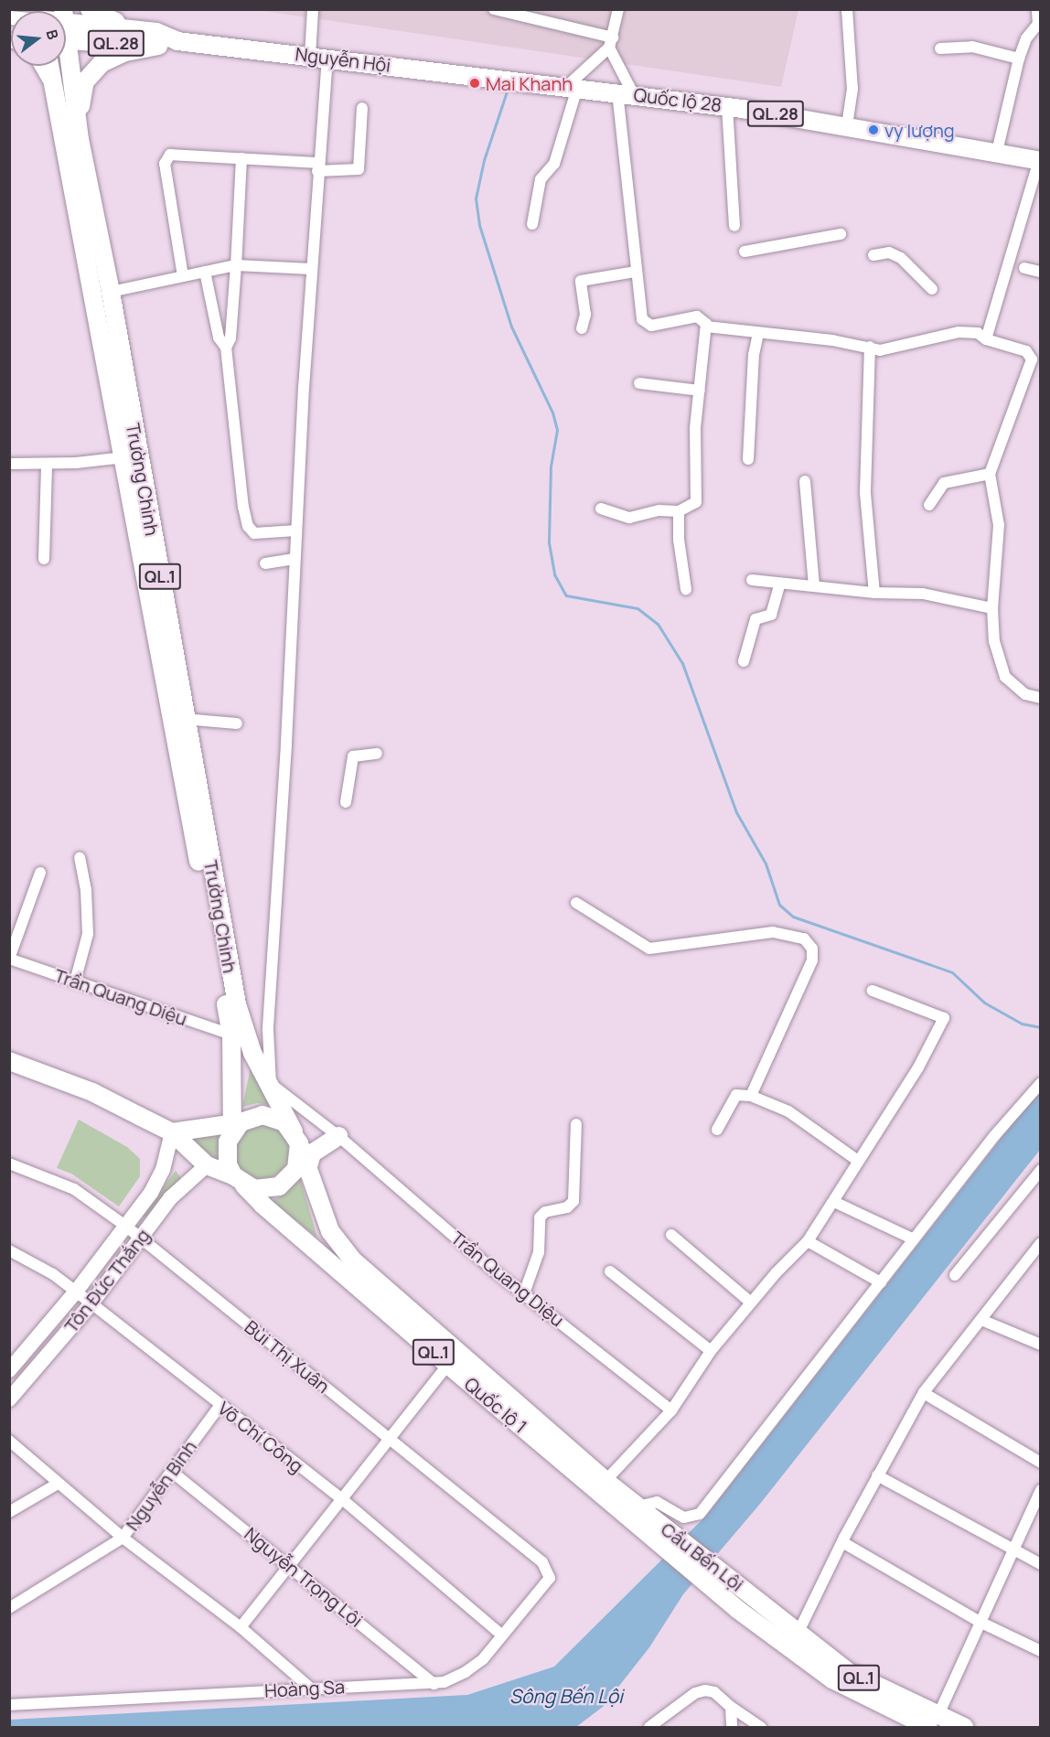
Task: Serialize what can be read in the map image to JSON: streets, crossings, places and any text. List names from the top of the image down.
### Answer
{
  "streets": {
    "main road": [
      "QL.28",
      "Nguyễn Hội",
      "Quốc lộ 28",
      "Trường Chinh",
      "QL.1",
      "Tôn Đức Thắng",
      "Quốc lộ 1",
      "Cầu Bến Lội"
    ],
    "street": [
      "Trần Quang Diệu",
      "Bùi Thị Xuân",
      "Võ Chí Công",
      "Nguyễn Bình",
      "Nguyễn Trọng Lội",
      "Hoàng Sa"
    ]
  },
  "crossings": [
    ["Nguyễn Hội", "Quốc lộ 28"],
    ["Trường Chinh", "QL.1"],
    ["Trường Chinh", "Trần Quang Diệu"],
    ["Trường Chinh", "Quốc lộ 1"],
    ["QL.1", "Quốc lộ 1"],
    ["QL.1", "Cầu Bến Lội"],
    ["Tôn Đức Thắng", "Bùi Thị Xuân"],
    ["Tôn Đức Thắng", "Võ Chí Công"],
    ["Bùi Thị Xuân", "Hoàng Sa"],
    ["Quốc lộ 1", "Cầu Bến Lội"],
    ["Võ Chí Công", "Nguyễn Bình"],
    ["Võ Chí Công", "Hoàng Sa"],
    ["Nguyễn Bình", "Nguyễn Trọng Lội"],
    ["Nguyễn Trọng Lội", "Hoàng Sa"]
  ],
  "water": ["Sông Bến Lội"],
  "places": ["Mai Khanh", "vy lượng"],
  "north": "right"
}
